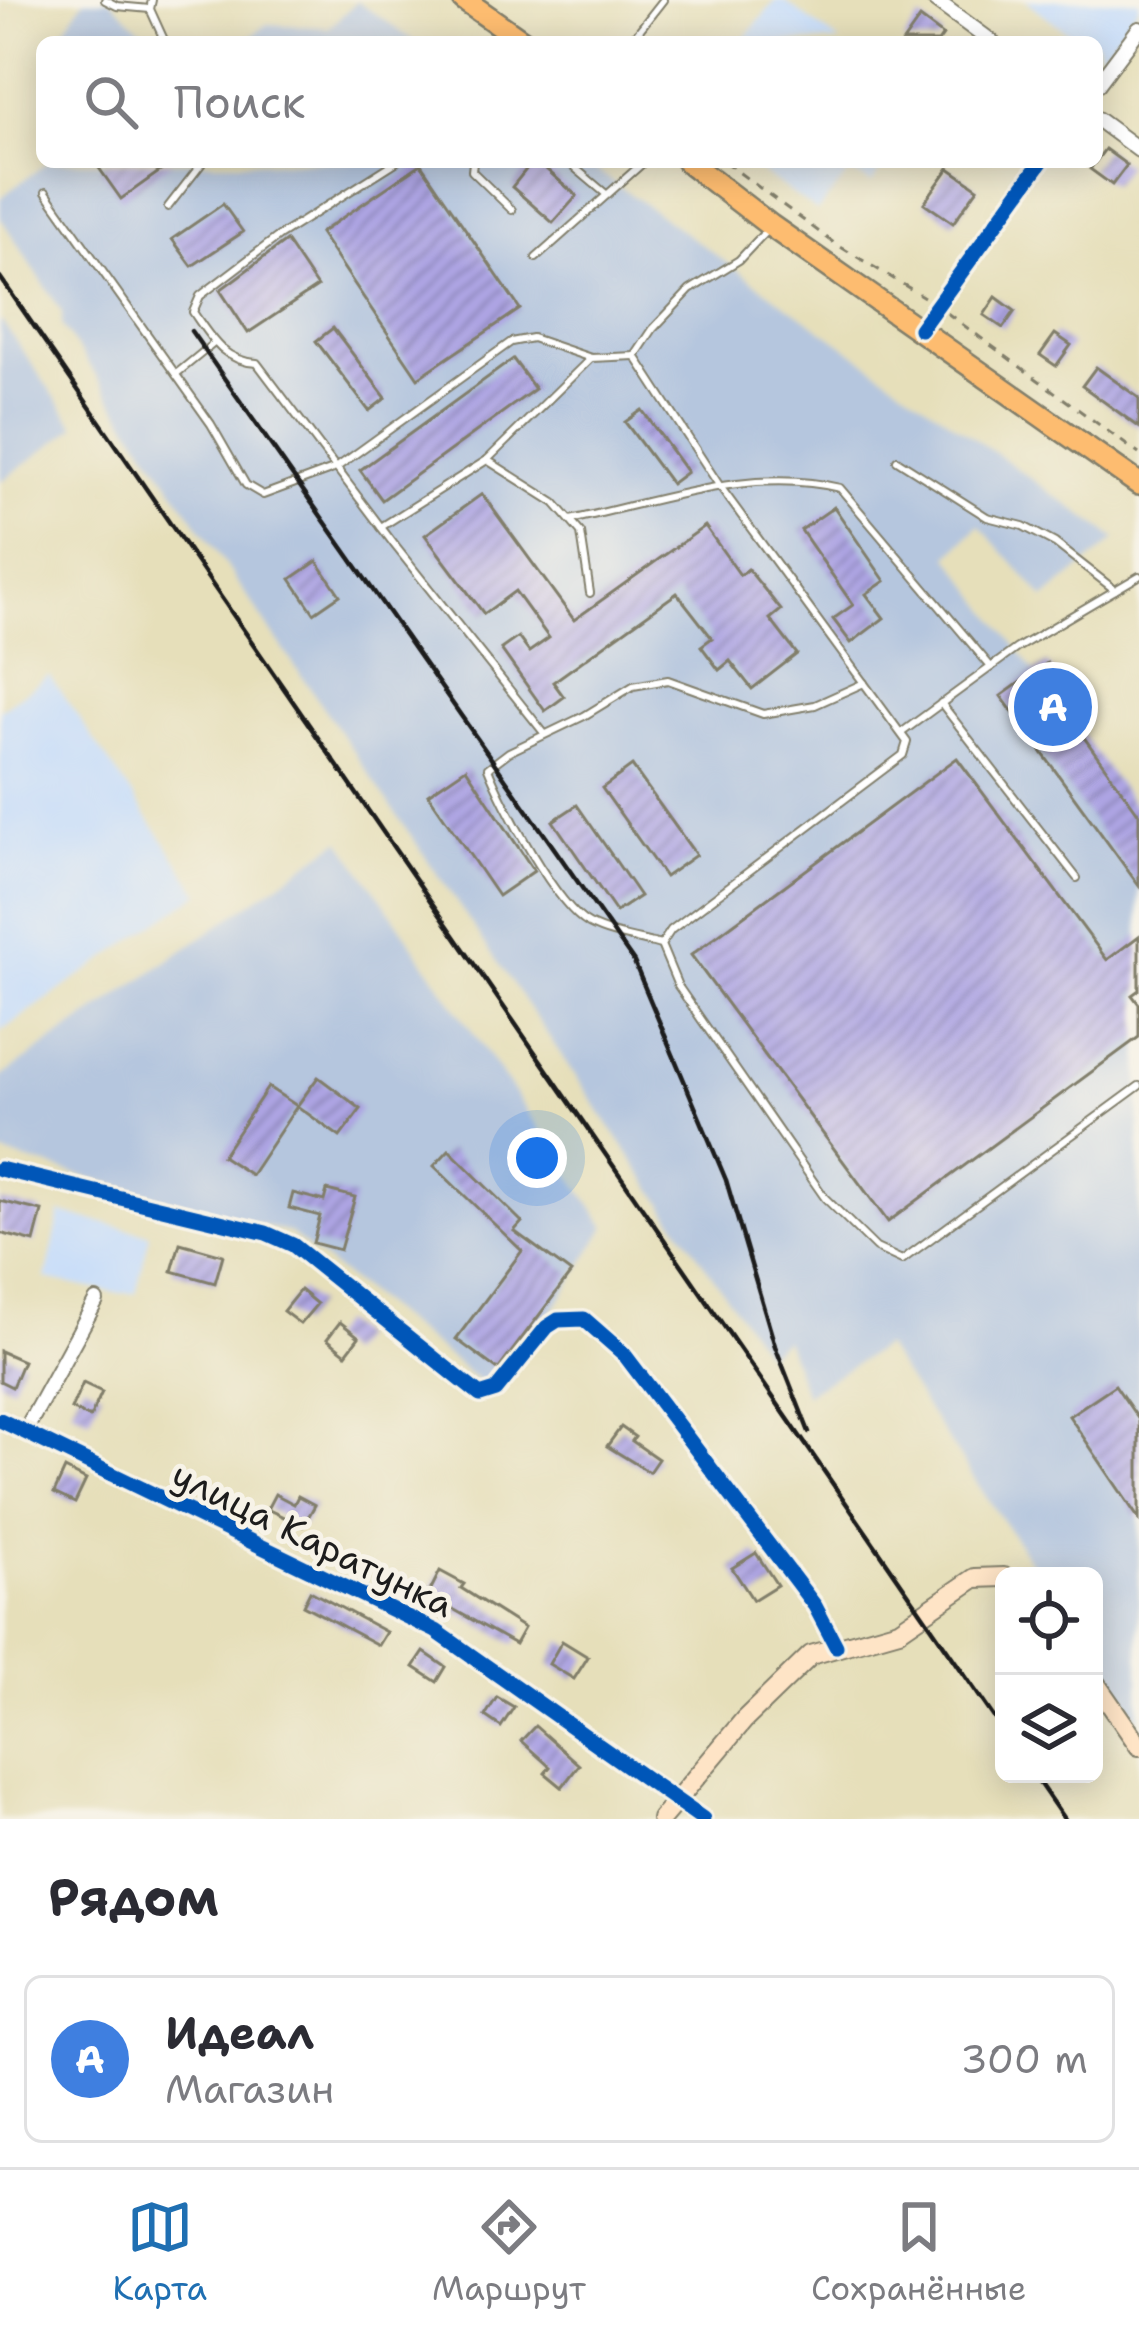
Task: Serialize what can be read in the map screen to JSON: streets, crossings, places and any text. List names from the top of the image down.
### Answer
{
  "streets": {
    "street": ["улица Каратунка"]
  },
  "page": {
    "search": "Поиск",
    "pins": "A",
    "heading": "Рядом",
    "list": [
      {
        "mark": "A",
        "name": "Идеал",
        "note": "Магазин",
        "value": "300 m"
      }
    ],
    "nav": ["Карта", "Маршрут", "Сохранённые"]
  }
}
